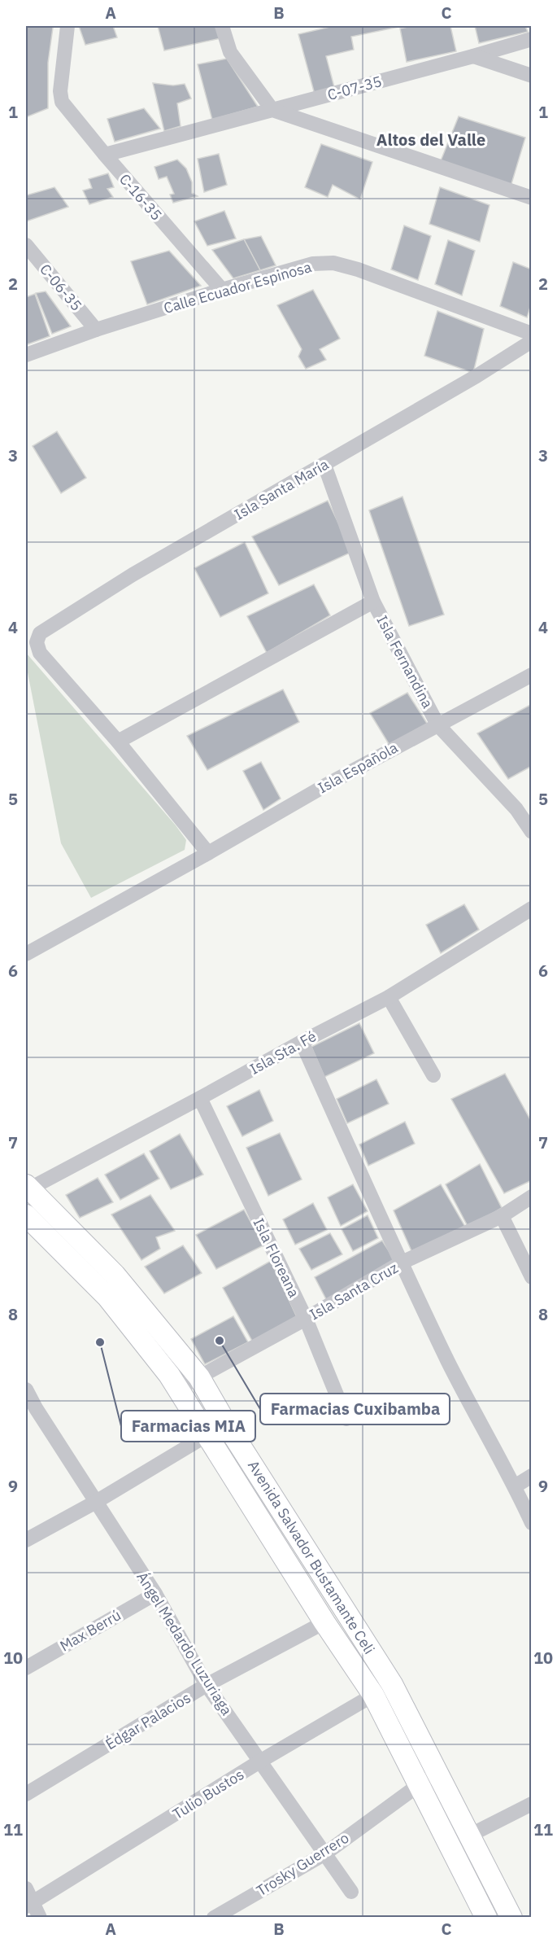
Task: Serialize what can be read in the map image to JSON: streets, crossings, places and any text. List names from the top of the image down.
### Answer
{
  "streets": {
    "main road": ["Avenida Salvador Bustamante Celi"],
    "street": [
      "C-07-35",
      "C-16-35",
      "C-06-35",
      "Calle Ecuador Espinosa",
      "Isla Santa María",
      "Isla Fernandina",
      "Isla Española",
      "Isla Sta. Fé",
      "Isla Floreana",
      "Isla Santa Cruz",
      "Max Berrú",
      "Ángel Medardo Luzuriaga",
      "Édgar Palacios",
      "Tulio Bustos",
      "Trosky Guerrero"
    ]
  },
  "crossings": [
    ["C-07-35", "C-16-35"],
    ["C-16-35", "Calle Ecuador Espinosa"],
    ["C-06-35", "Calle Ecuador Espinosa"],
    ["Isla Santa María", "Isla Fernandina"],
    ["Isla Fernandina", "Isla Española"],
    ["Isla Sta. Fé", "Isla Floreana"],
    ["Isla Sta. Fé", "Avenida Salvador Bustamante Celi"],
    ["Isla Floreana", "Isla Santa Cruz"],
    ["Isla Santa Cruz", "Avenida Salvador Bustamante Celi"],
    ["Avenida Salvador Bustamante Celi", "Édgar Palacios"],
    ["Avenida Salvador Bustamante Celi", "Tulio Bustos"],
    ["Avenida Salvador Bustamante Celi", "Trosky Guerrero"],
    ["Max Berrú", "Ángel Medardo Luzuriaga"],
    ["Ángel Medardo Luzuriaga", "Édgar Palacios"],
    ["Ángel Medardo Luzuriaga", "Tulio Bustos"],
    ["Ángel Medardo Luzuriaga", "Trosky Guerrero"]
  ],
  "districts": ["Altos del Valle"],
  "places": ["Farmacias Cuxibamba", "Farmacias MIA"],
  "grid": {
    "columns": ["A", "B", "C"],
    "rows": [
      "1",
      "2",
      "3",
      "4",
      "5",
      "6",
      "7",
      "8",
      "9",
      "10",
      "11"
    ]
  }
}
